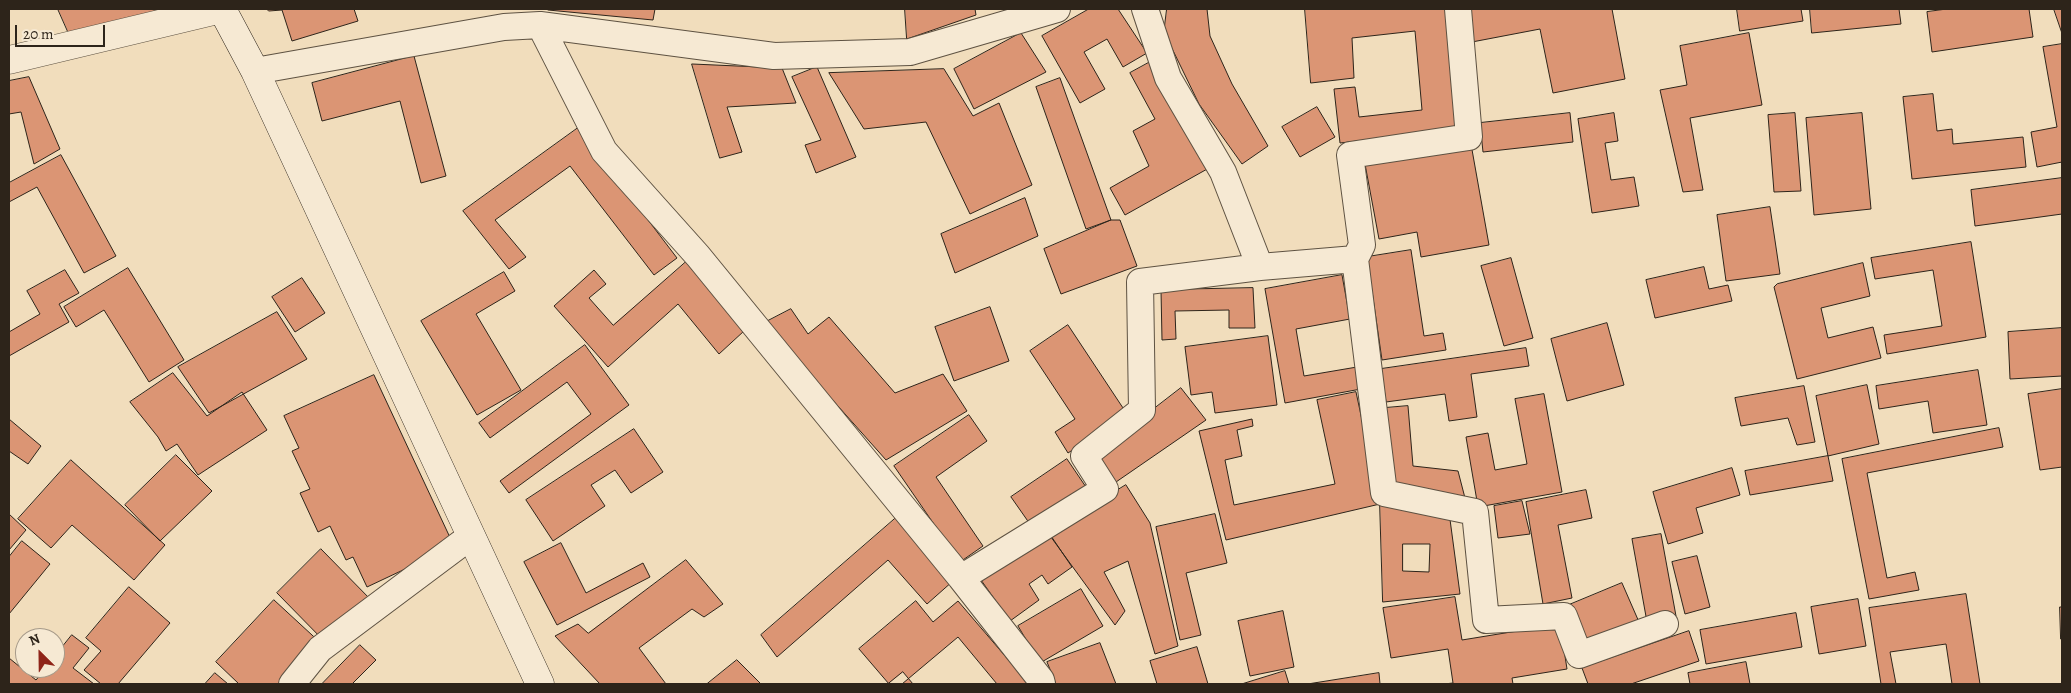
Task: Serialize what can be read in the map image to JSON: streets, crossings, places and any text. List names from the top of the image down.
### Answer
{
  "scale_bar": "20 m",
  "north": "top left"
}
